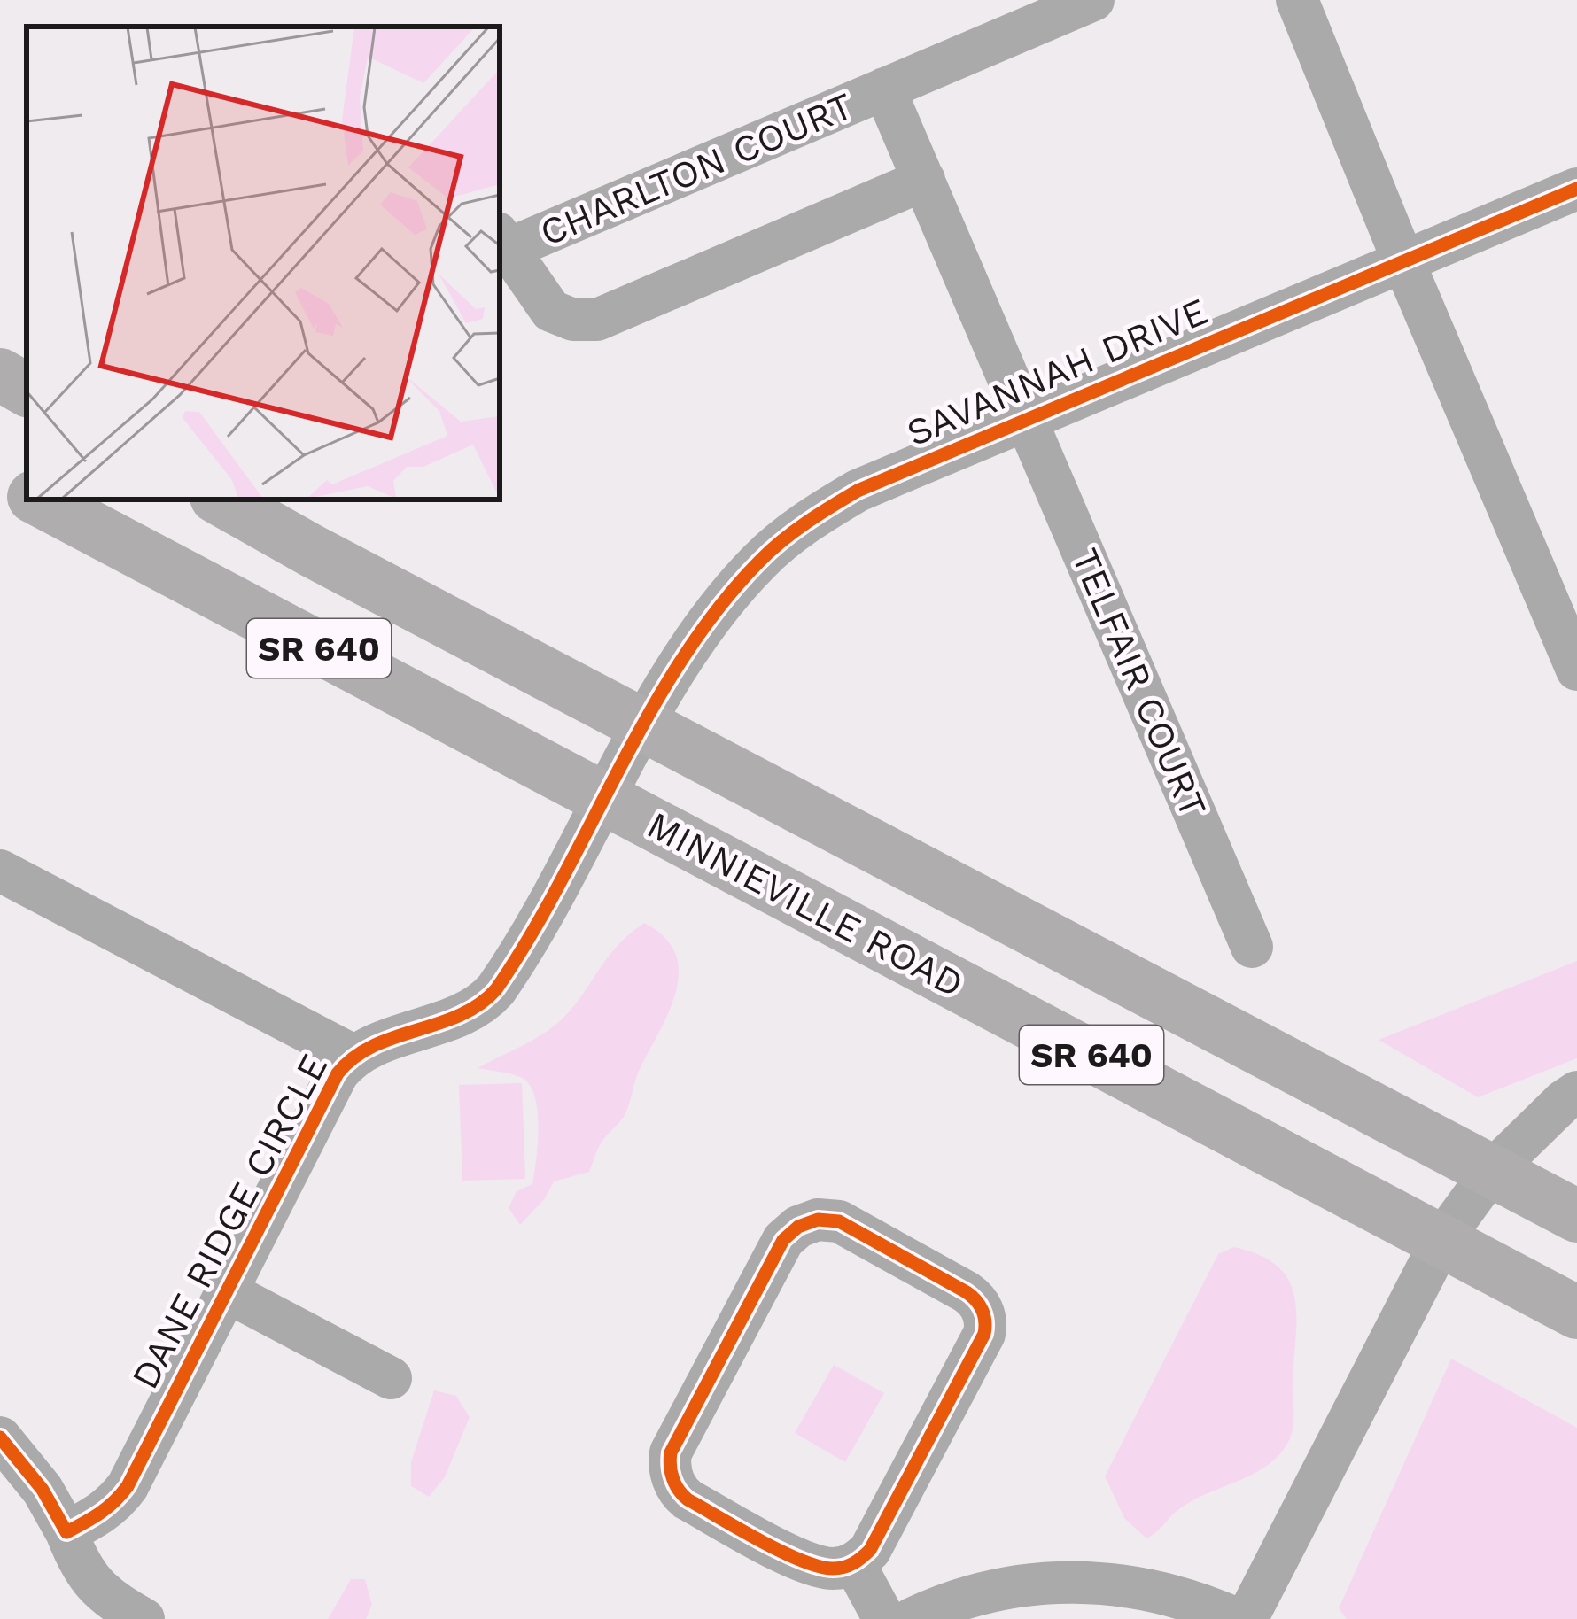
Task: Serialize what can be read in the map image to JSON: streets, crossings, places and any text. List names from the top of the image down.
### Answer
{
  "streets": {
    "main road": ["SR 640", "MINNIEVILLE ROAD"],
    "street": [
      "CHARLTON COURT",
      "SAVANNAH DRIVE",
      "TELFAIR COURT",
      "DANE RIDGE CIRCLE"
    ]
  },
  "crossings": [
    ["CHARLTON COURT", "SAVANNAH DRIVE"],
    ["CHARLTON COURT", "TELFAIR COURT"],
    ["SAVANNAH DRIVE", "SR 640"],
    ["SAVANNAH DRIVE", "TELFAIR COURT"],
    ["SAVANNAH DRIVE", "DANE RIDGE CIRCLE"],
    ["SR 640", "DANE RIDGE CIRCLE"],
    ["MINNIEVILLE ROAD", "DANE RIDGE CIRCLE"]
  ]
}
